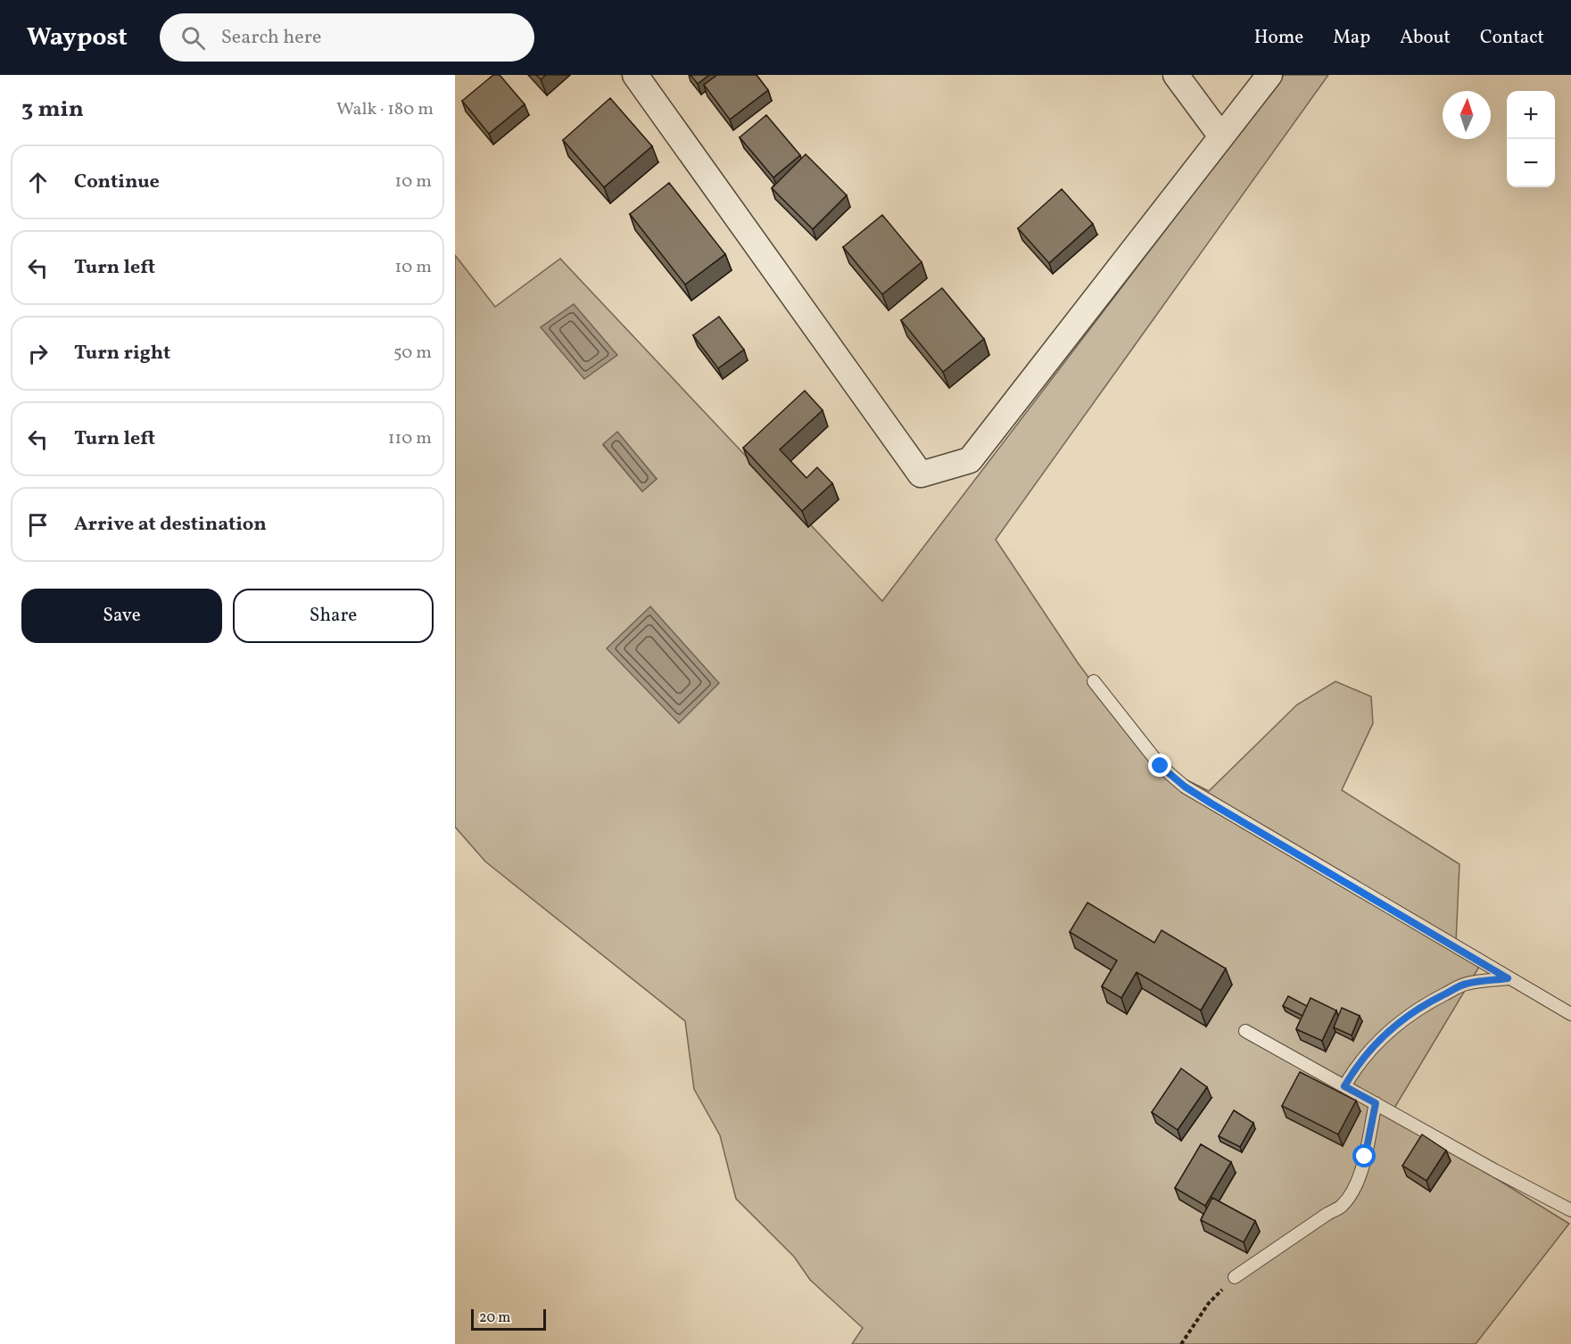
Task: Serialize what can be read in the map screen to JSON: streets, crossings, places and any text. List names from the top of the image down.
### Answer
{
  "scale_bar": "20 m",
  "north": "top",
  "page": {
    "header": "Waypost",
    "search": "Search here",
    "nav": [
      "Home",
      "Map",
      "About",
      "Contact"
    ],
    "heading": ["3 min", "Walk · 180 m"],
    "map_buttons": ["+", "−"],
    "list": [
      ["Continue", "10 m"],
      ["Turn left", "10 m"],
      ["Turn right", "50 m"],
      ["Turn left", "110 m"],
      "Arrive at destination"
    ],
    "buttons": ["Save", "Share"],
    "scale": "20 m"
  }
}
